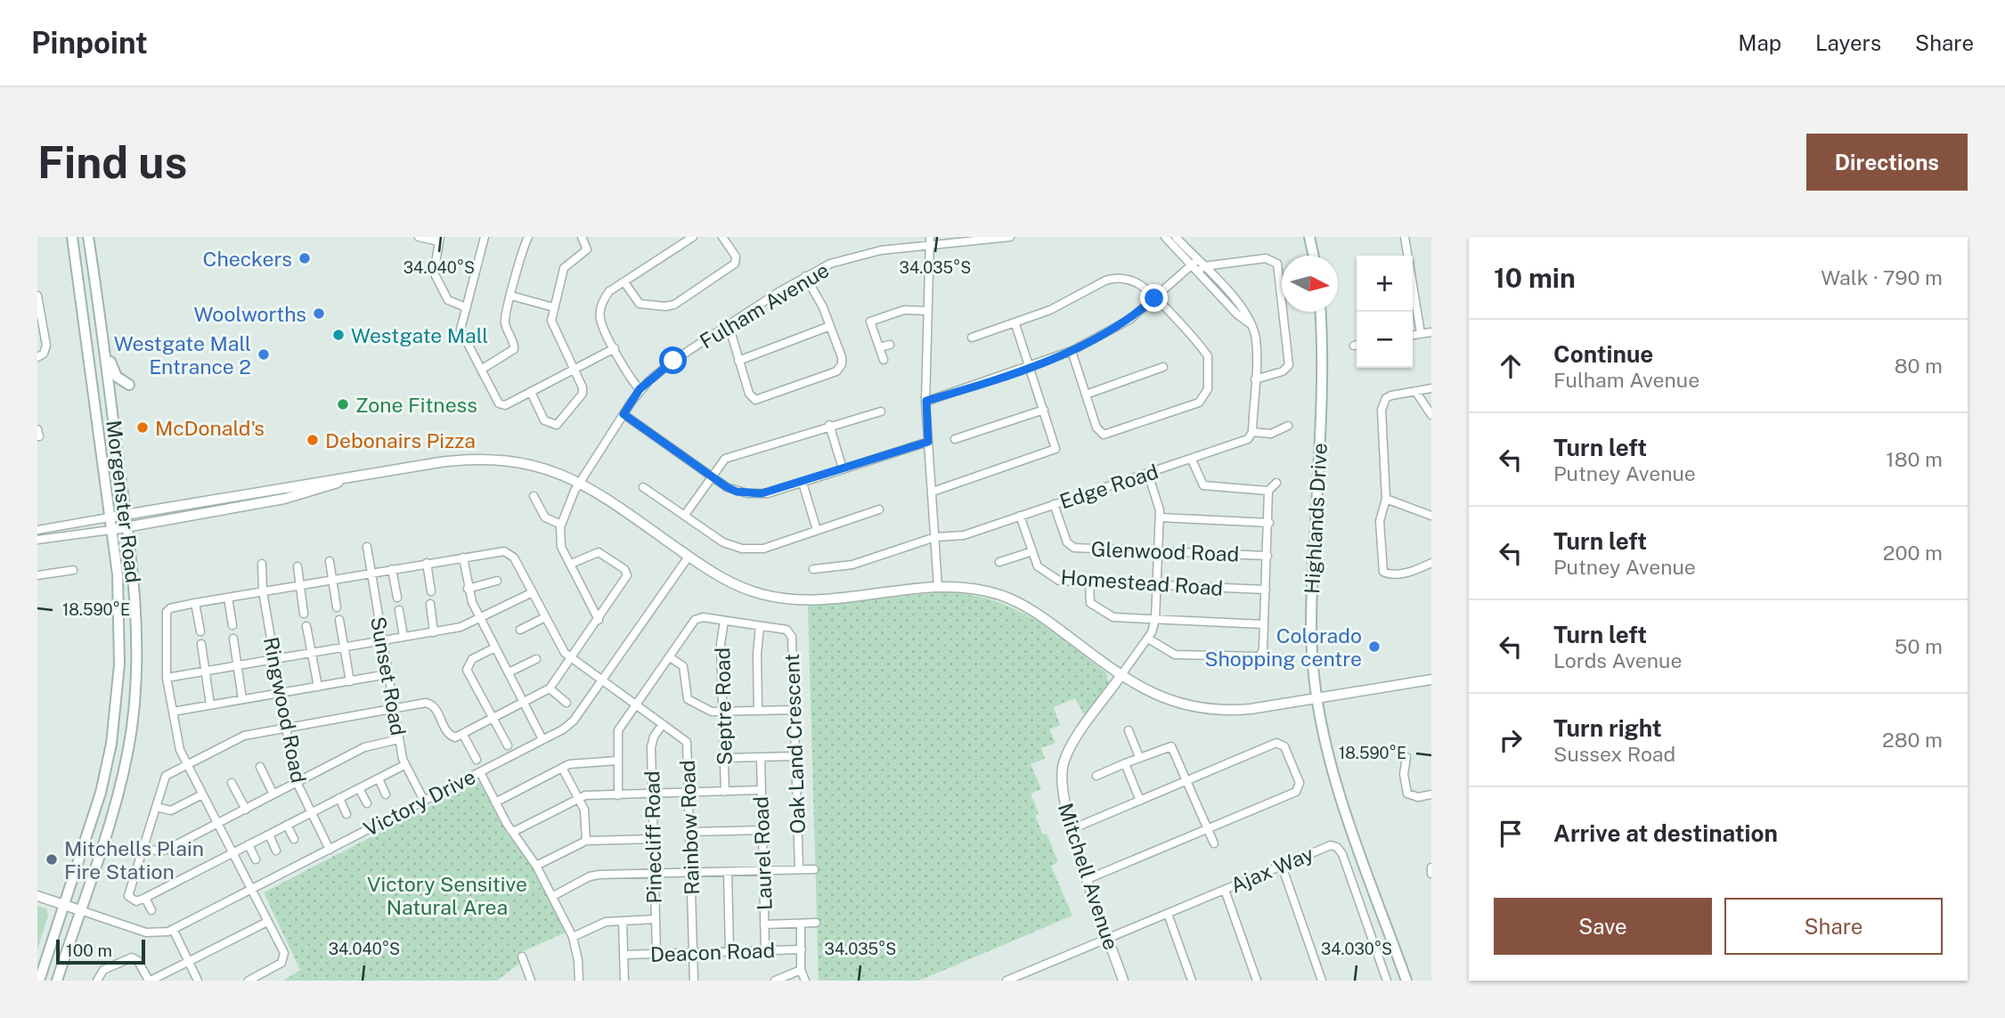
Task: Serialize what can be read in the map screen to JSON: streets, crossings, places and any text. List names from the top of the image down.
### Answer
{
  "streets": {
    "main road": ["Morgenster Road", "Highlands Drive"],
    "street": [
      "Fulham Avenue",
      "Edge Road",
      "Glenwood Road",
      "Homestead Road",
      "Sunset Road",
      "Septre Road",
      "Ringwood Road",
      "Oak Land Crescent",
      "Victory Drive",
      "Rainbow Road",
      "Pinecliff Road",
      "Laurel Road",
      "Ajax Way",
      "Mitchell Avenue",
      "Deacon Road"
    ]
  },
  "crossings": [
    ["Edge Road", "Glenwood Road"],
    ["Edge Road", "Homestead Road"],
    ["Morgenster Road", "Victory Drive"],
    ["Sunset Road", "Victory Drive"],
    ["Septre Road", "Oak Land Crescent"],
    ["Ringwood Road", "Victory Drive"],
    ["Oak Land Crescent", "Rainbow Road"],
    ["Victory Drive", "Rainbow Road"],
    ["Rainbow Road", "Pinecliff Road"],
    ["Rainbow Road", "Deacon Road"],
    ["Pinecliff Road", "Deacon Road"],
    ["Laurel Road", "Deacon Road"],
    ["Ajax Way", "Mitchell Avenue"]
  ],
  "parks": ["Victory Sensitive Natural Area"],
  "places": [
    "Checkers",
    "Woolworths",
    "Westgate Mall",
    "Westgate Mall Entrance 2",
    "Zone Fitness",
    "McDonald's",
    "Debonairs Pizza",
    "Colorado Shopping centre",
    "Mitchells Plain Fire Station"
  ],
  "scale_bar": "100 m",
  "north": "right",
  "page": {
    "header": "Pinpoint",
    "nav": ["Map", "Layers", "Share"],
    "buttons": [
      "Directions",
      ["Save", "Share"]
    ],
    "title": "Find us",
    "heading": ["10 min", "Walk · 790 m"],
    "map_buttons": ["+", "−"],
    "list": [
      ["Continue", "Fulham Avenue", "80 m"],
      ["Turn left", "Putney Avenue", "180 m"],
      ["Turn left", "Putney Avenue", "200 m"],
      ["Turn left", "Lords Avenue", "50 m"],
      ["Turn right", "Sussex Road", "280 m"],
      "Arrive at destination"
    ],
    "scale": "100 m"
  },
  "coordinates": [
    "34.040°S",
    "34.035°S",
    "18.590°E",
    "34.030°S"
  ]
}
